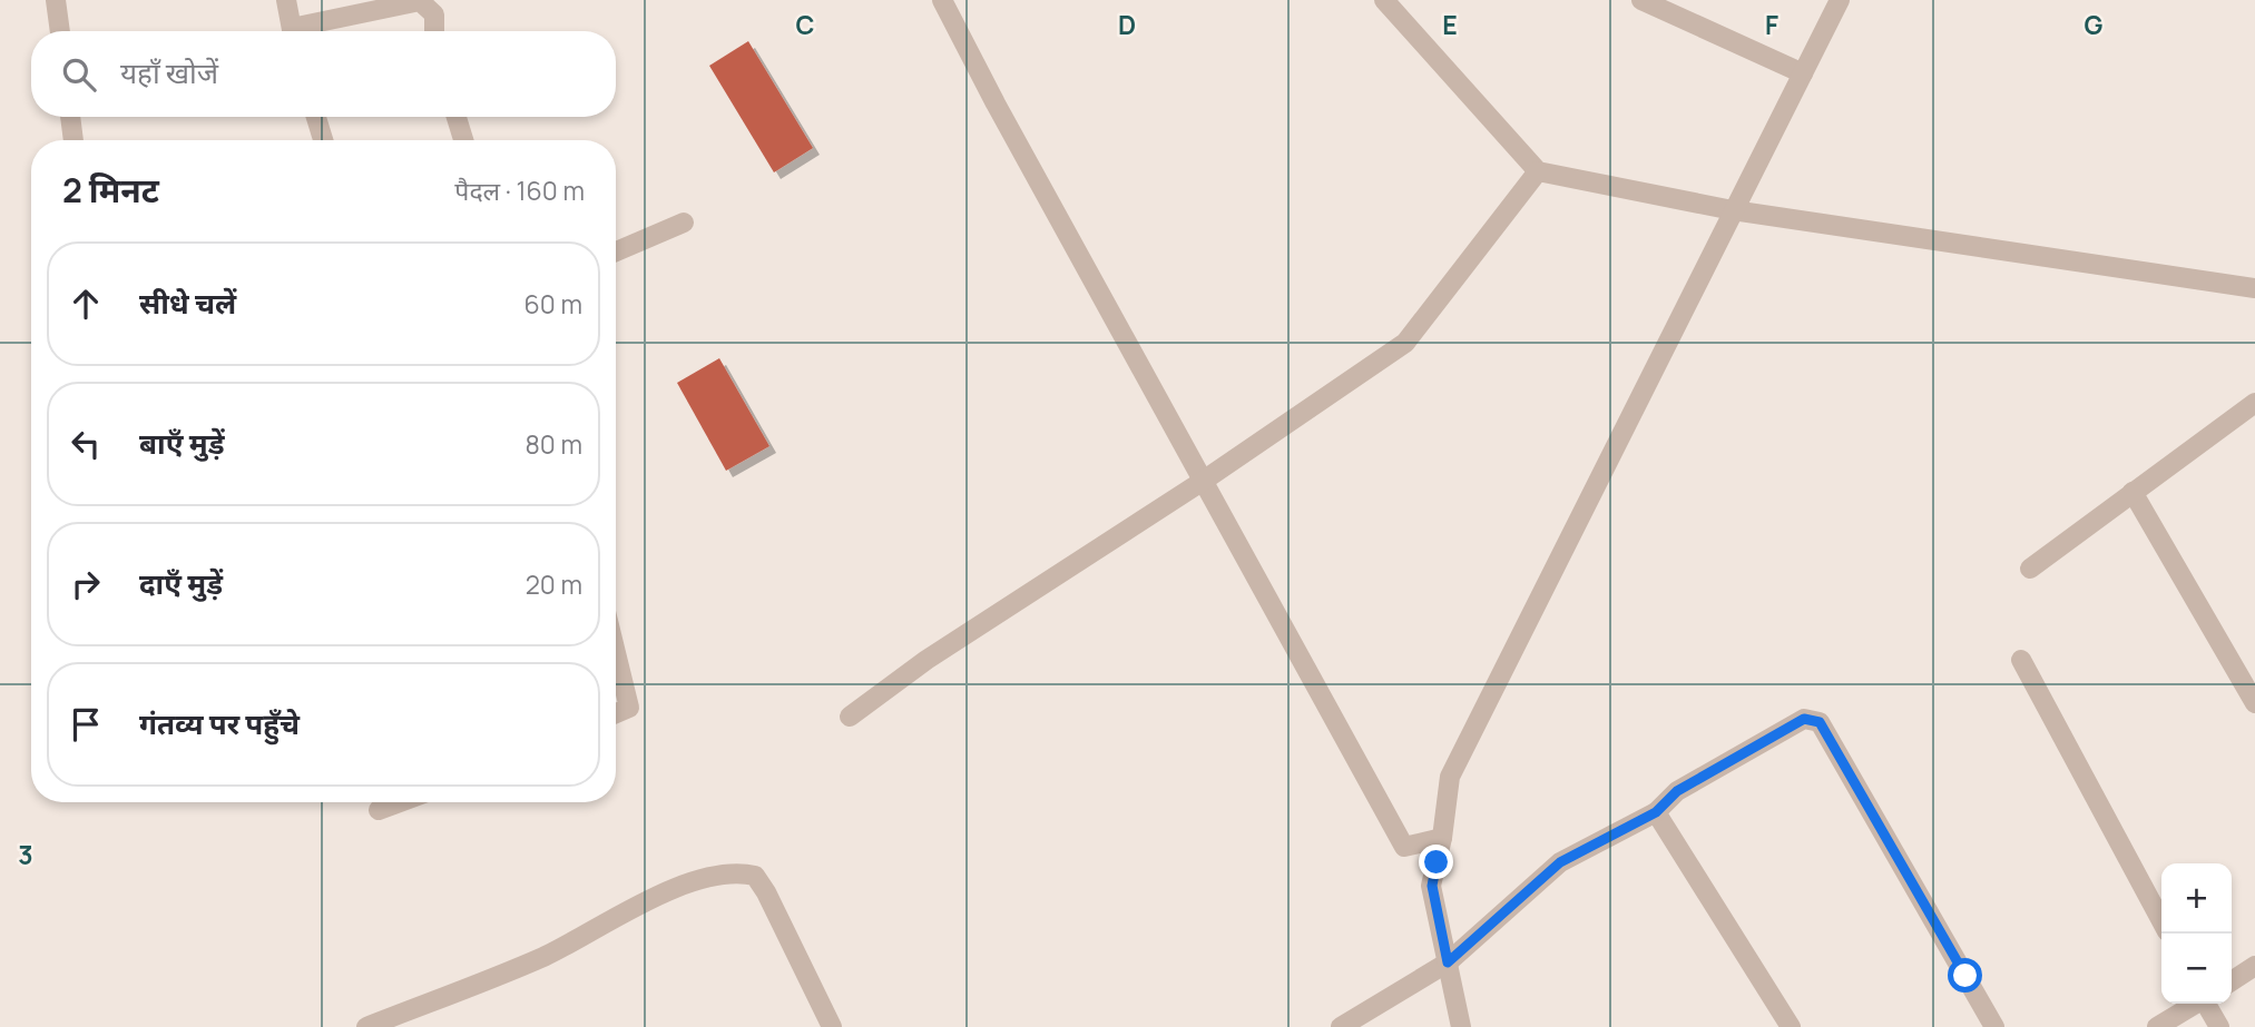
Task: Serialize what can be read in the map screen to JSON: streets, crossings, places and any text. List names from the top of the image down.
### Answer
{
  "page": {
    "search": "यहाँ खोजें",
    "heading": ["2 मिनट", "पैदल · 160 m"],
    "list": [
      ["सीधे चलें", "60 m"],
      ["बाएँ मुड़ें", "80 m"],
      ["दाएँ मुड़ें", "20 m"],
      "गंतव्य पर पहुँचे"
    ],
    "map_buttons": ["+", "−"]
  },
  "grid": {
    "columns": [
      "C",
      "D",
      "E",
      "F",
      "G"
    ],
    "rows": ["3"]
  }
}
